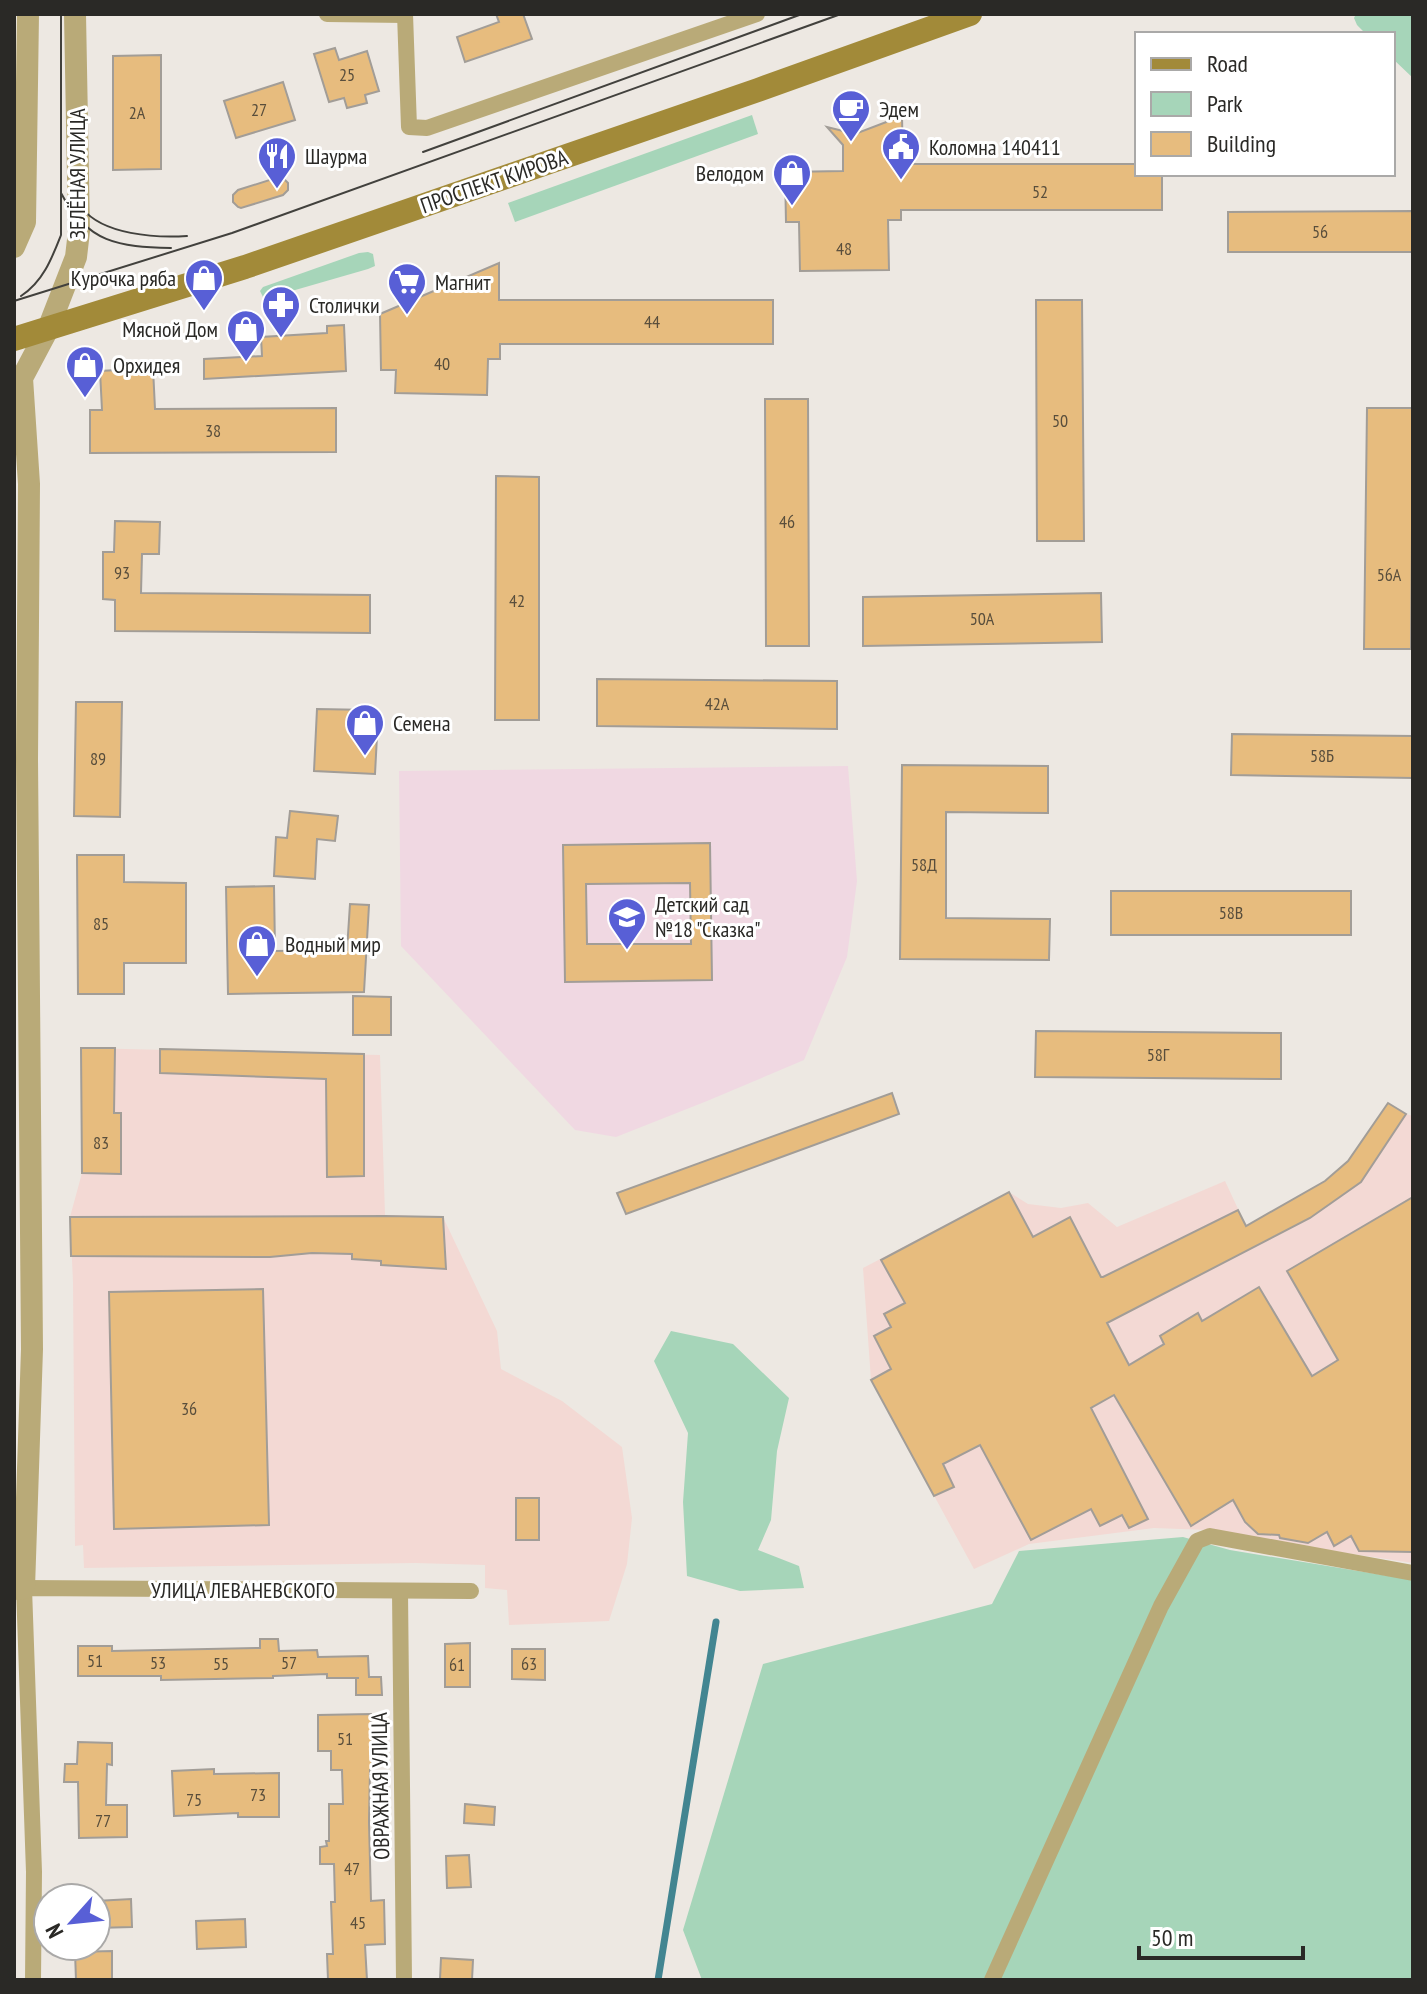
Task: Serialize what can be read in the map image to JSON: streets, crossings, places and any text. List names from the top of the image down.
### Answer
{
  "streets": {
    "main road": ["ПРОСПЕКТ КИРОВА"],
    "street": ["ЗЕЛЁНАЯ УЛИЦА", "УЛИЦА ЛЕВАНЕВСКОГО", "ОВРАЖНАЯ УЛИЦА"]
  },
  "crossings": [
    ["ЗЕЛЁНАЯ УЛИЦА", "ПРОСПЕКТ КИРОВА"],
    ["ЗЕЛЁНАЯ УЛИЦА", "УЛИЦА ЛЕВАНЕВСКОГО"],
    ["УЛИЦА ЛЕВАНЕВСКОГО", "ОВРАЖНАЯ УЛИЦА"]
  ],
  "places": {
    "cafe": ["Эдем"],
    "public building": ["Коломна 140411"],
    "restaurant": ["Шаурма"],
    "shop": [
      "Велодом",
      "Курочка ряба",
      "Мясной Дом",
      "Орхидея",
      "Семена",
      "Водный мир"
    ],
    "supermarket": ["Магнит"],
    "pharmacy": ["Столички"],
    "school or university": ["Детский сад №18 \"Сказка\""]
  },
  "house_numbers": [
    "25",
    "27",
    "2А",
    "52",
    "56",
    "48",
    "44",
    "40",
    "50",
    "38",
    "46",
    "93",
    "56А",
    "42",
    "50А",
    "42А",
    "58Б",
    "89",
    "58Д",
    "58В",
    "85",
    "58Г",
    "83",
    "36",
    "51",
    "53",
    "57",
    "55",
    "63",
    "61",
    "51",
    "73",
    "75",
    "77",
    "47",
    "45"
  ],
  "legend": ["Road", "Park", "Building"],
  "scale_bar": "50 m",
  "north": "bottom left"
}
